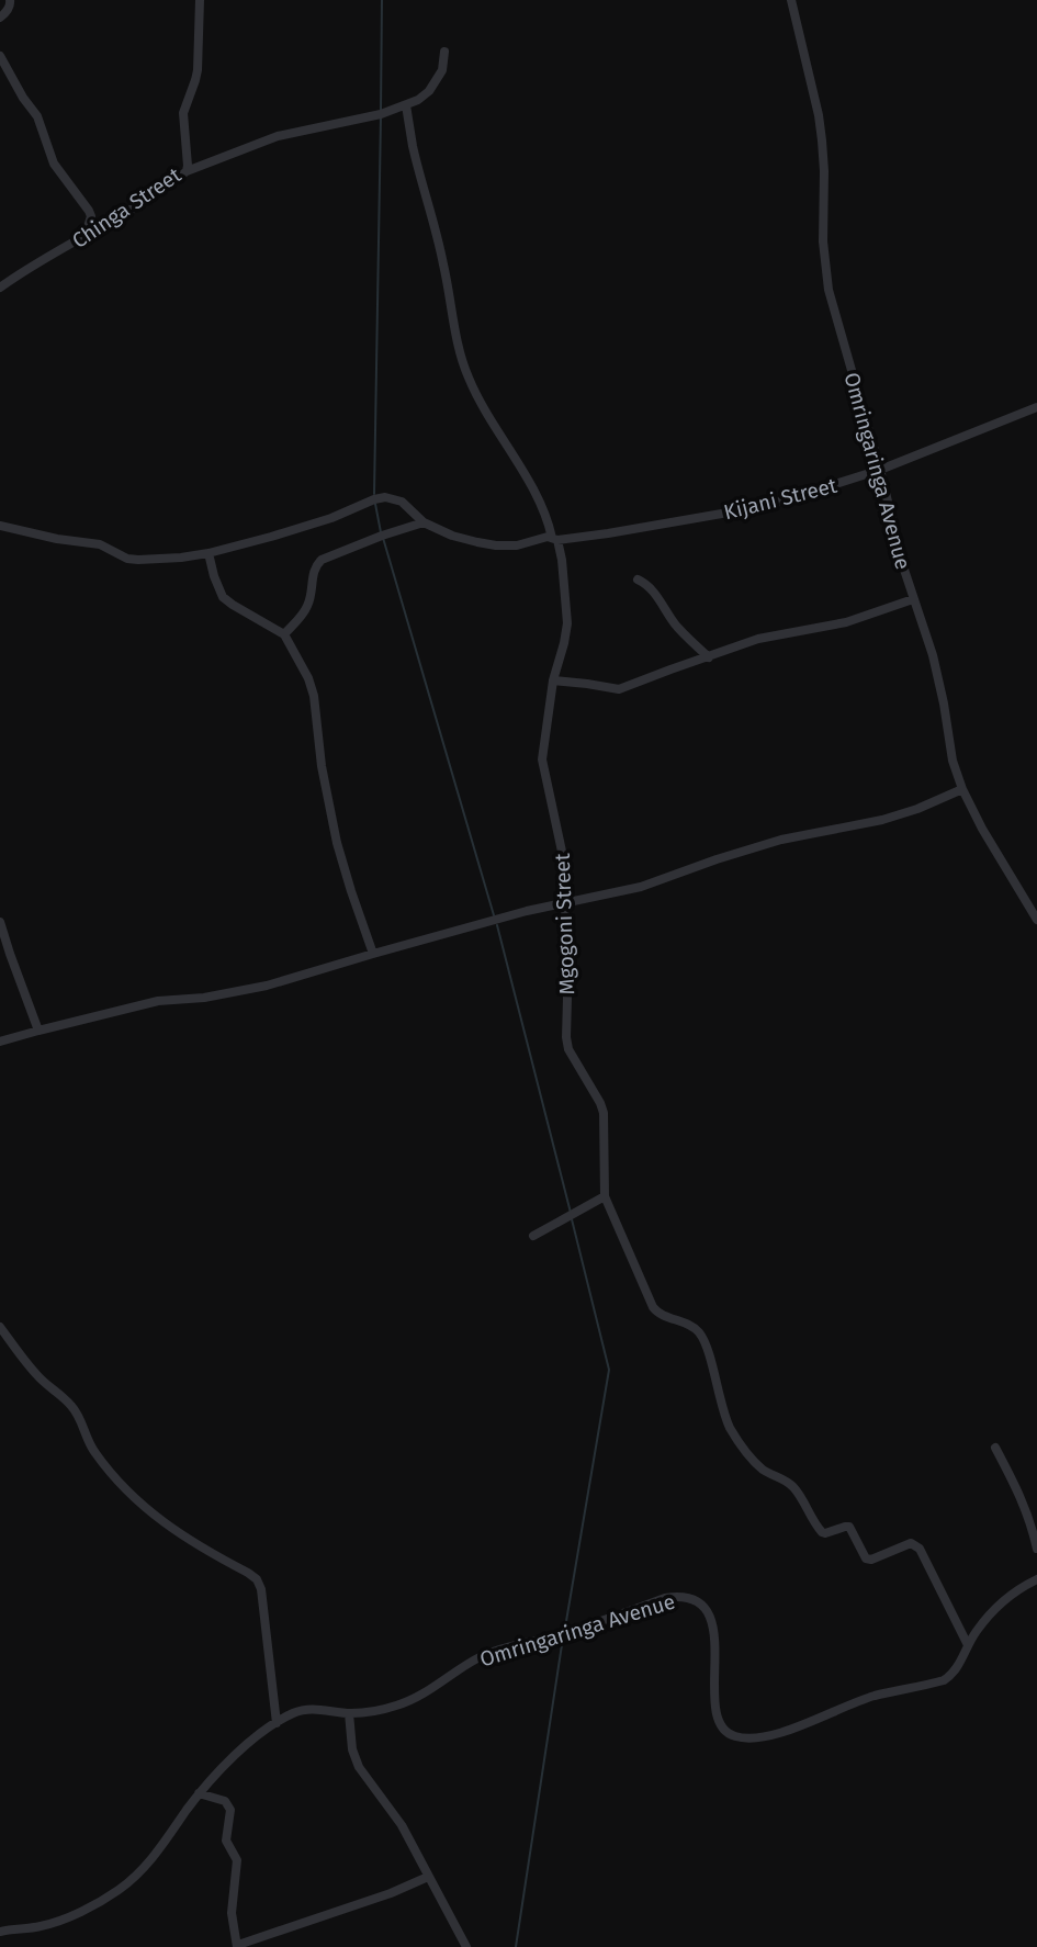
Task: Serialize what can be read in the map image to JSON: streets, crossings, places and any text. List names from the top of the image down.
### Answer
{
  "streets": {
    "street": [
      "Chinga Street",
      "Omringaringa Avenue",
      "Kijani Street",
      "Mgogoni Street"
    ]
  },
  "crossings": [
    ["Omringaringa Avenue", "Kijani Street"],
    ["Omringaringa Avenue", "Mgogoni Street"],
    ["Kijani Street", "Mgogoni Street"]
  ]
}
